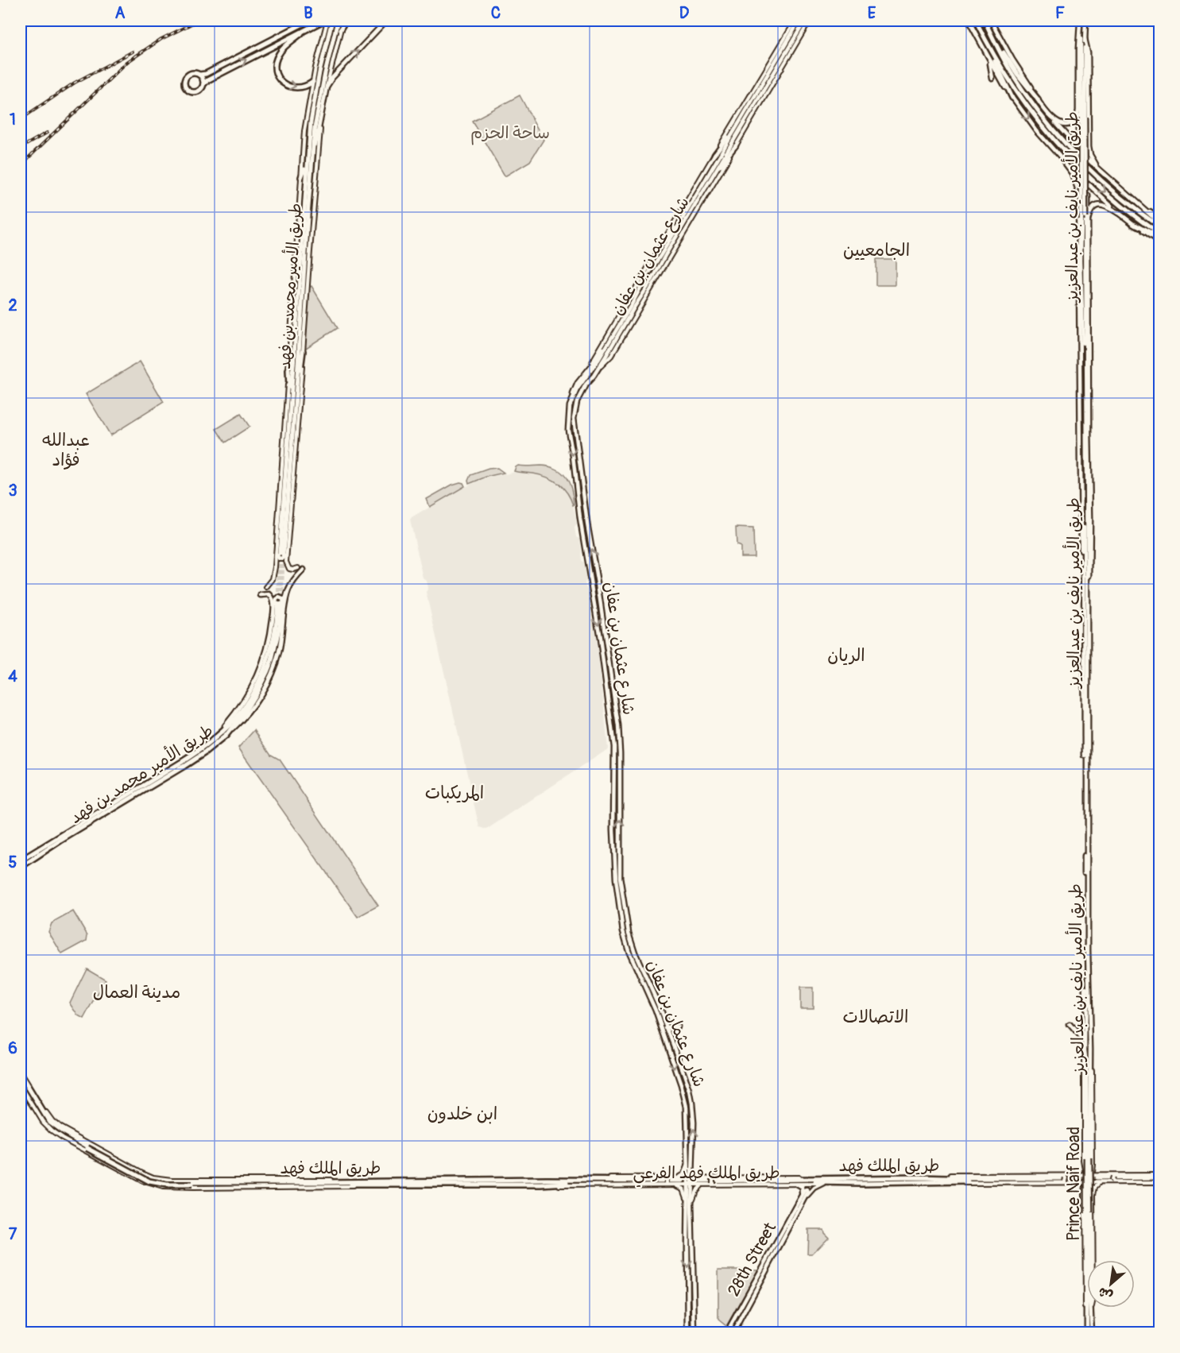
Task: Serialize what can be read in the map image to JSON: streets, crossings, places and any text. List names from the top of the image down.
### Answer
{
  "streets": {
    "highway": ["طريق الأمير محمد بن فهد", "طريق الملك فهد"],
    "main road": [
      "طريق الأمير نايف بن عبدالعزيز",
      "شارع عثمان بن عفان",
      "طريق الملك فهد الفرعي",
      "Prince Naif Road",
      "28th Street"
    ]
  },
  "crossings": [
    ["طريق الأمير نايف بن عبدالعزيز", "Prince Naif Road"],
    ["شارع عثمان بن عفان", "طريق الملك فهد الفرعي"],
    ["طريق الملك فهد", "طريق الملك فهد الفرعي"]
  ],
  "districts": [
    "الجامعيين",
    "عبدالله فؤاد",
    "الريان",
    "المريكبات",
    "مدينة العمال",
    "الاتصالات",
    "ابن خلدون"
  ],
  "parks": ["ساحة الحزم"],
  "north": "bottom left",
  "grid": {
    "columns": [
      "A",
      "B",
      "C",
      "D",
      "E",
      "F"
    ],
    "rows": [
      "1",
      "2",
      "3",
      "4",
      "5",
      "6",
      "7"
    ]
  }
}
